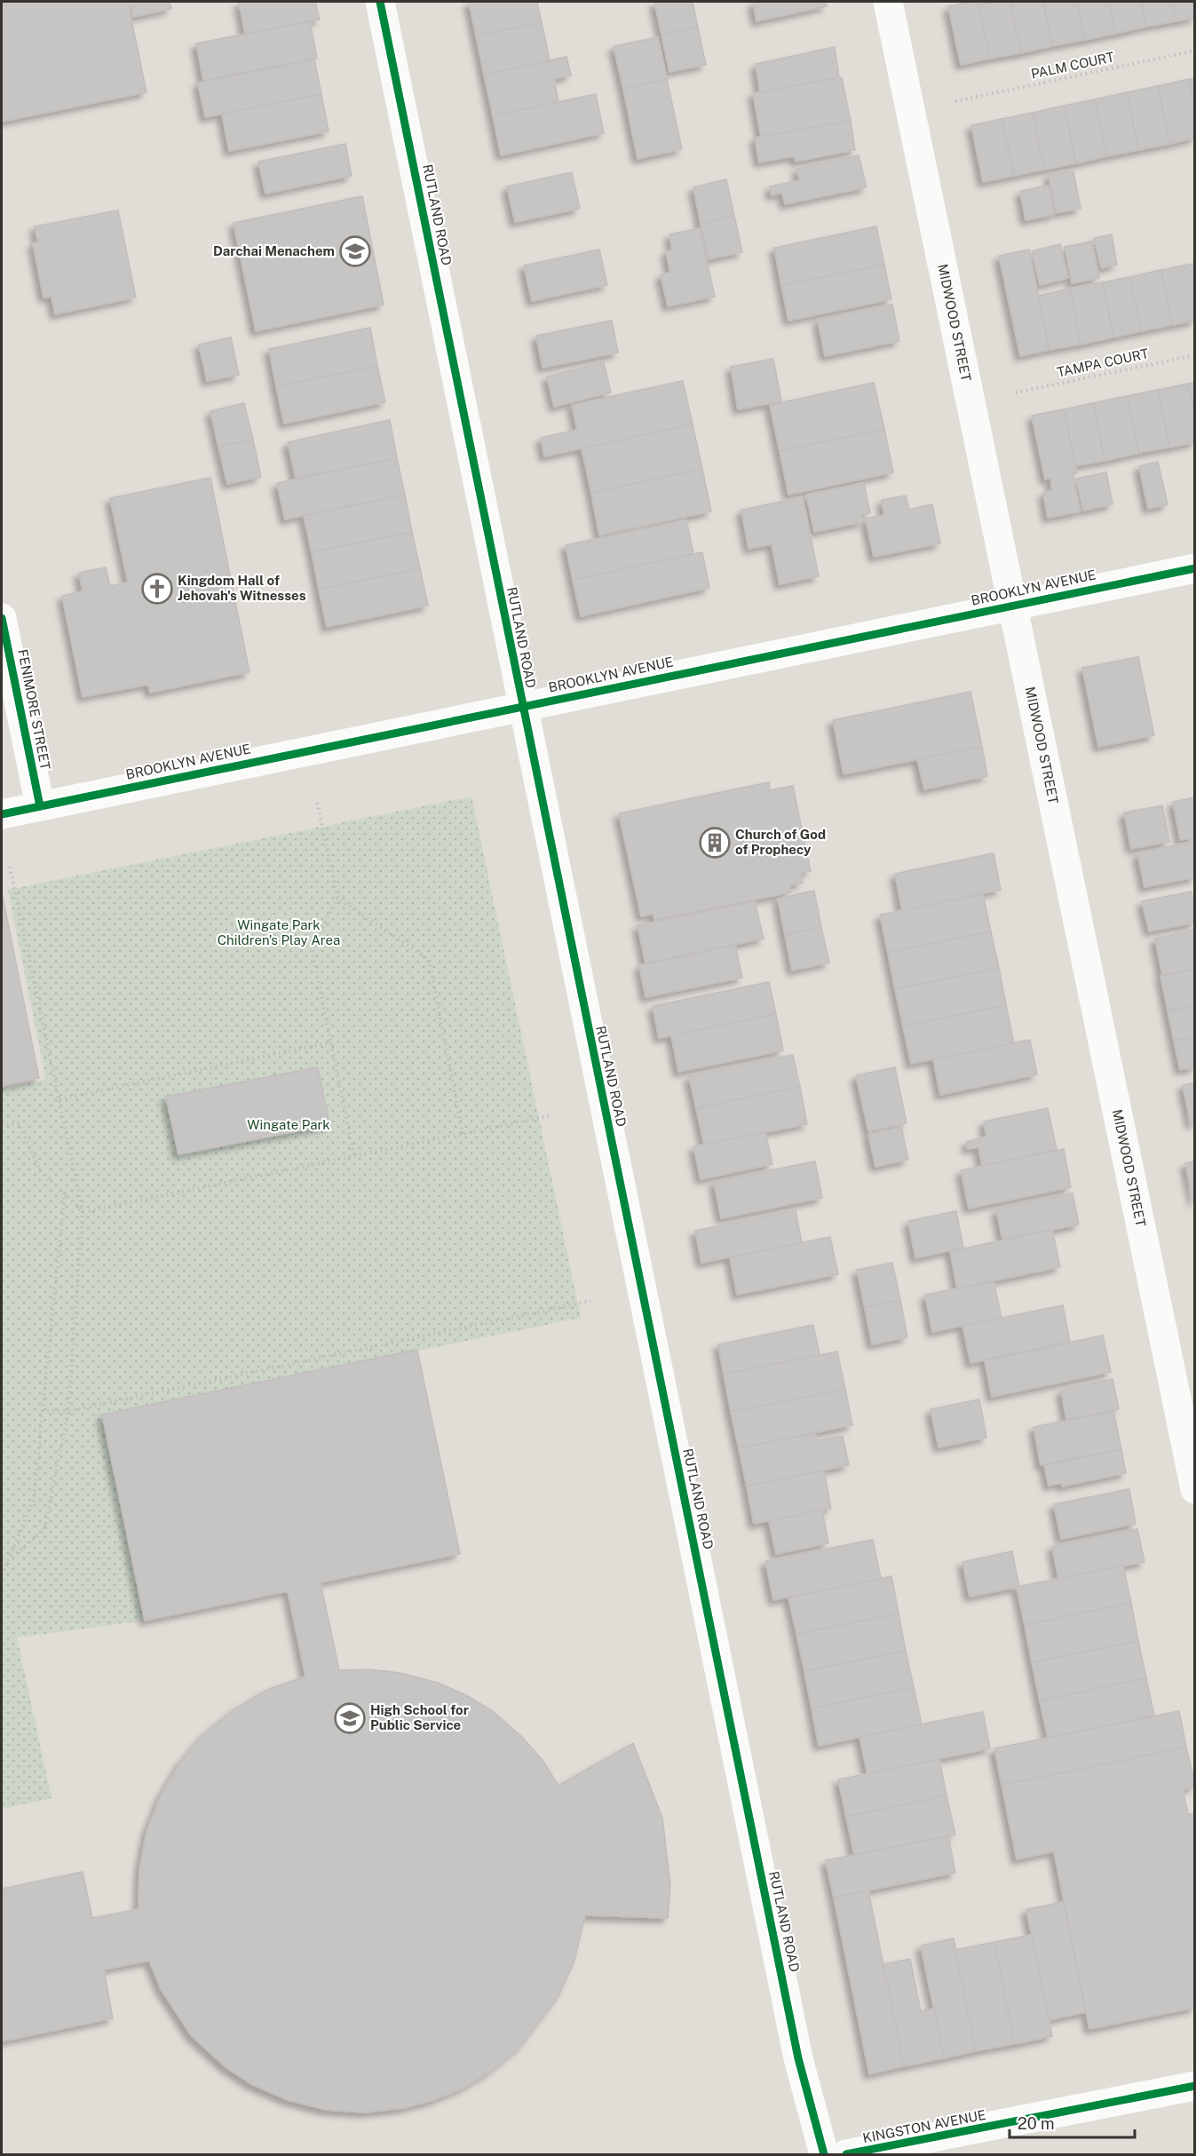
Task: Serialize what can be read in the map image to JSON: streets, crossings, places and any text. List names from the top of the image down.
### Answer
{
  "streets": {
    "street": [
      "RUTLAND ROAD",
      "MIDWOOD STREET",
      "BROOKLYN AVENUE",
      "FENIMORE STREET",
      "KINGSTON AVENUE"
    ],
    "path": ["PALM COURT", "TAMPA COURT"]
  },
  "crossings": [
    ["RUTLAND ROAD", "BROOKLYN AVENUE"],
    ["MIDWOOD STREET", "BROOKLYN AVENUE"],
    ["BROOKLYN AVENUE", "FENIMORE STREET"]
  ],
  "parks": ["Wingate Park Children's Play Area", "Wingate Park"],
  "places": {
    "school or university": ["Darchai Menachem", "High School for Public Service"],
    "church": ["Kingdom Hall of Jehovah's Witnesses"],
    "building": ["Church of God of Prophecy"]
  },
  "scale_bar": "20 m"
}
